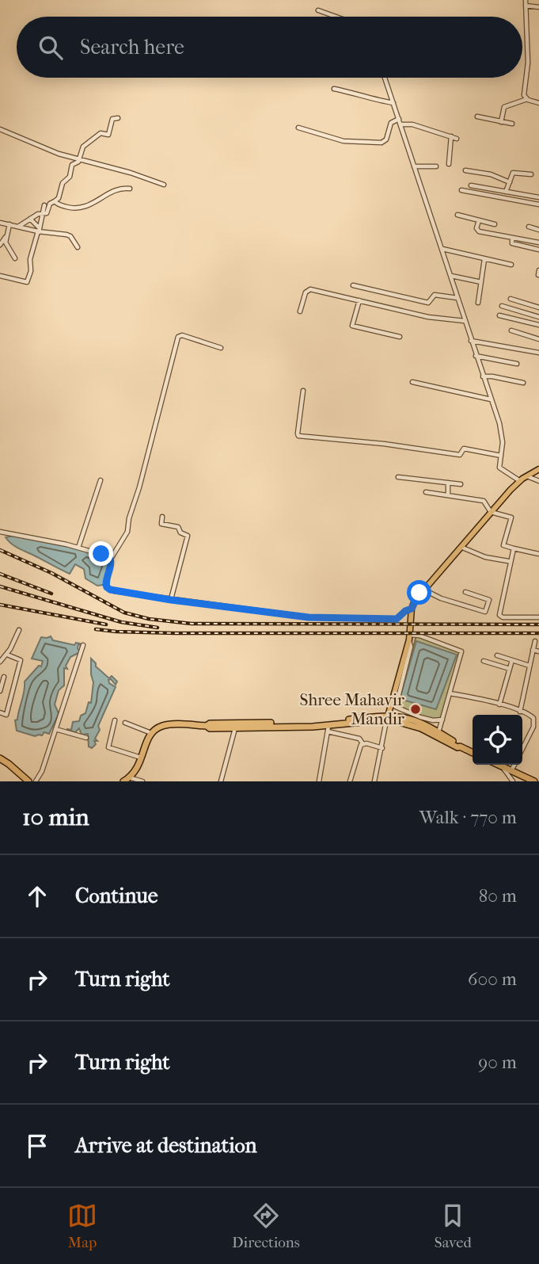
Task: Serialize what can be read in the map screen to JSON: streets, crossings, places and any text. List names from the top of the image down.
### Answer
{
  "places": ["Shree Mahavir Mandir"],
  "page": {
    "search": "Search here",
    "heading": ["10 min", "Walk · 770 m"],
    "list": [
      ["Continue", "80 m"],
      ["Turn right", "600 m"],
      ["Turn right", "90 m"],
      "Arrive at destination"
    ],
    "nav": ["Map", "Directions", "Saved"]
  }
}
